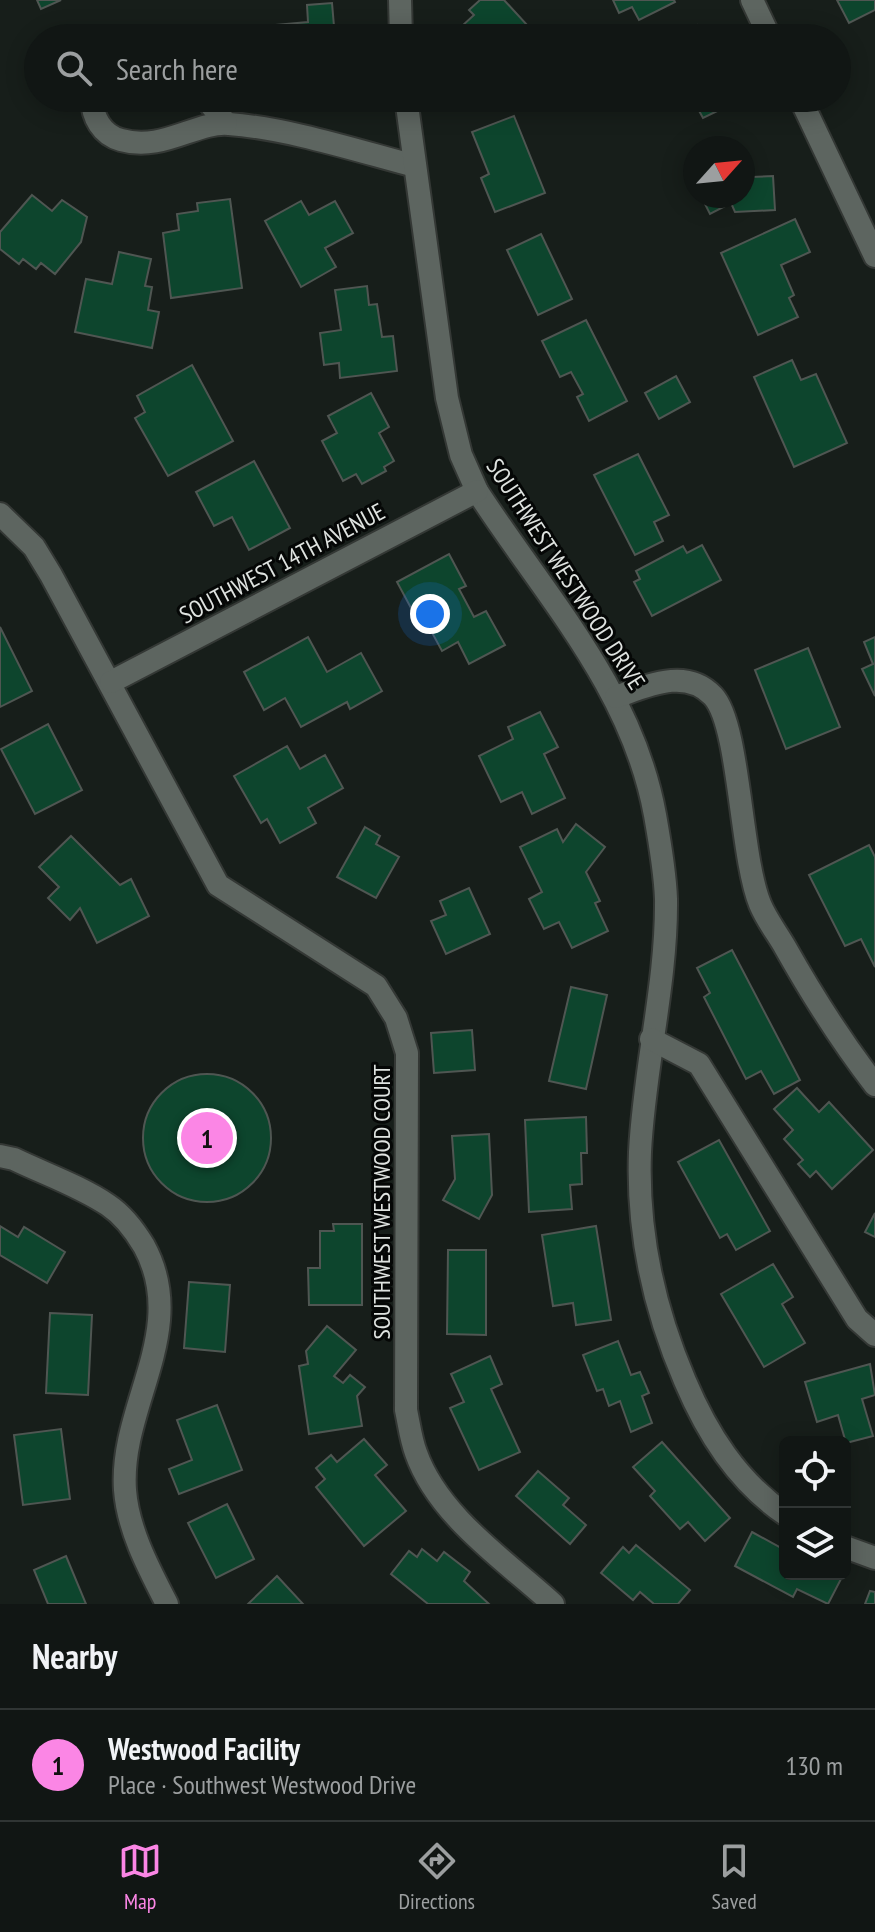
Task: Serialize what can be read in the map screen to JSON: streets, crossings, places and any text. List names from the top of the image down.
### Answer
{
  "streets": {
    "street": ["SOUTHWEST 14TH AVENUE", "SOUTHWEST WESTWOOD DRIVE", "SOUTHWEST WESTWOOD COURT"]
  },
  "crossings": [
    ["SOUTHWEST 14TH AVENUE", "SOUTHWEST WESTWOOD DRIVE"],
    ["SOUTHWEST 14TH AVENUE", "SOUTHWEST WESTWOOD COURT"]
  ],
  "north": "top right",
  "page": {
    "search": "Search here",
    "pins": "1",
    "heading": "Nearby",
    "list": [
      {
        "mark": "1",
        "name": "Westwood Facility",
        "note": "Place · Southwest Westwood Drive",
        "value": "130 m"
      }
    ],
    "nav": ["Map", "Directions", "Saved"]
  }
}
